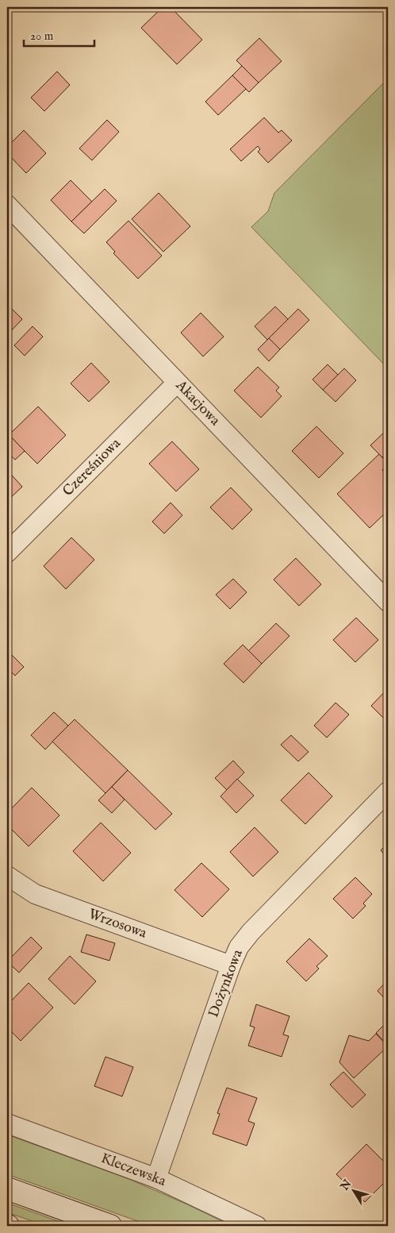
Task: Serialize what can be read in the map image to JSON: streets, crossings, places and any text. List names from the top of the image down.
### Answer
{
  "streets": {
    "street": [
      "Akacjowa",
      "Czereśniowa",
      "Wrzosowa",
      "Dożynkowa",
      "Kleczewska"
    ]
  },
  "crossings": [
    ["Akacjowa", "Czereśniowa"],
    ["Wrzosowa", "Dożynkowa"],
    ["Dożynkowa", "Kleczewska"]
  ],
  "scale_bar": "20 m",
  "north": "top left"
}
